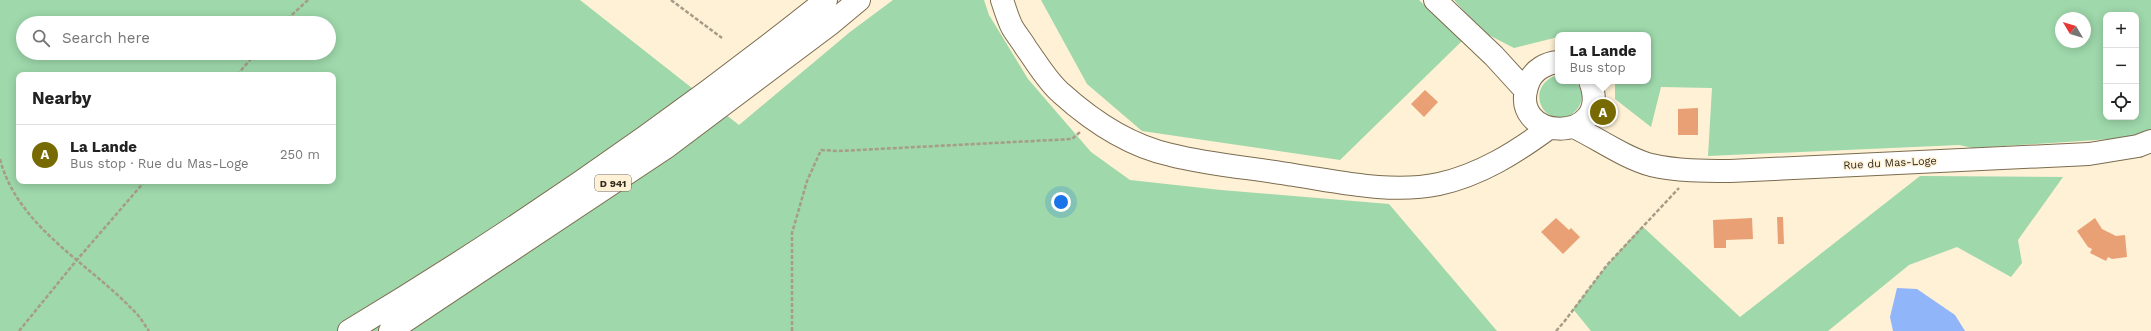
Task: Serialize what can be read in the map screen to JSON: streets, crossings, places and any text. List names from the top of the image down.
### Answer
{
  "streets": {
    "main road": ["Rue du Mas-Loge", "D 941"]
  },
  "north": "top left",
  "page": {
    "map_buttons": ["+", "−"],
    "search": "Search here",
    "popup": ["La Lande", "Bus stop"],
    "heading": "Nearby",
    "pins": "A",
    "list": [
      {
        "mark": "A",
        "name": "La Lande",
        "note": "Bus stop · Rue du Mas-Loge",
        "value": "250 m"
      }
    ]
  }
}
